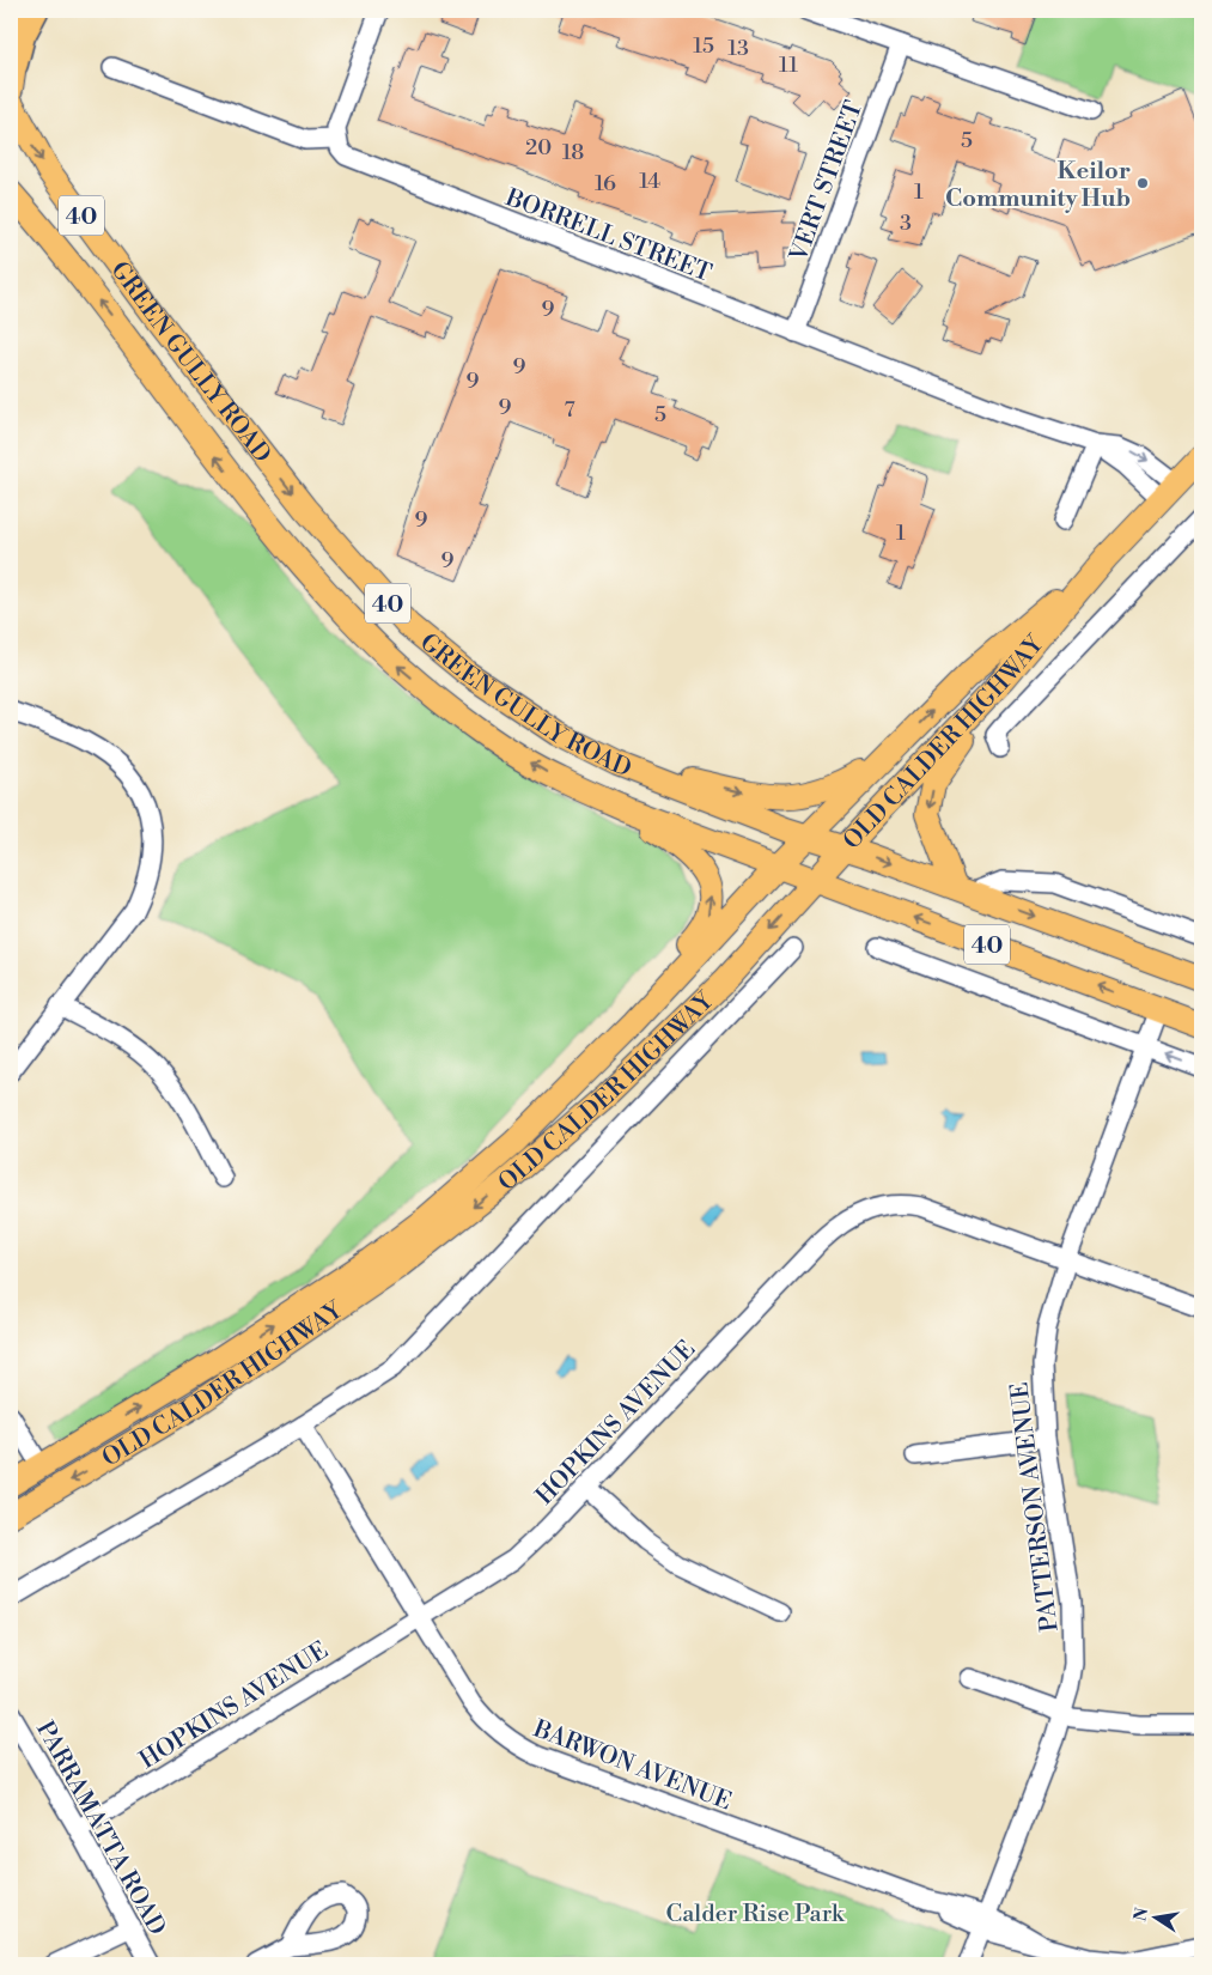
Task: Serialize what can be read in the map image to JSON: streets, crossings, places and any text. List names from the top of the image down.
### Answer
{
  "streets": {
    "main road": ["40", "GREEN GULLY ROAD", "OLD CALDER HIGHWAY"],
    "street": [
      "VERT STREET",
      "BORRELL STREET",
      "HOPKINS AVENUE",
      "PATTERSON AVENUE",
      "BARWON AVENUE",
      "PARRAMATTA ROAD"
    ]
  },
  "crossings": [
    ["VERT STREET", "BORRELL STREET"],
    ["BORRELL STREET", "OLD CALDER HIGHWAY"],
    ["GREEN GULLY ROAD", "OLD CALDER HIGHWAY"],
    ["GREEN GULLY ROAD", "PATTERSON AVENUE"],
    ["HOPKINS AVENUE", "PATTERSON AVENUE"],
    ["HOPKINS AVENUE", "BARWON AVENUE"],
    ["HOPKINS AVENUE", "PARRAMATTA ROAD"],
    ["PATTERSON AVENUE", "BARWON AVENUE"]
  ],
  "parks": ["Calder Rise Park"],
  "places": ["Keilor Community Hub"],
  "house_numbers": [
    "15",
    "13",
    "11",
    "5",
    "20",
    "18",
    "14",
    "16",
    "1",
    "3",
    "9",
    "9",
    "9",
    "9",
    "7",
    "5",
    "9",
    "1",
    "9"
  ],
  "north": "left"
}
